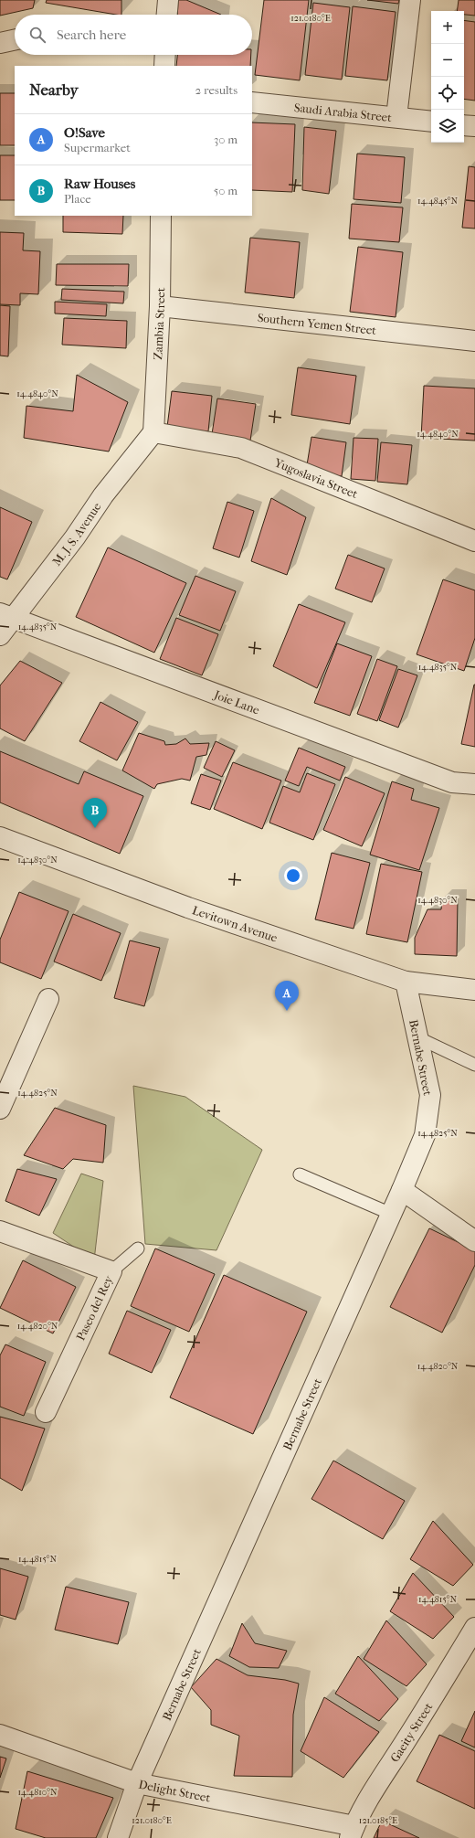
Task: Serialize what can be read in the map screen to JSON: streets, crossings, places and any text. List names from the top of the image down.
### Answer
{
  "streets": {
    "street": [
      "Saudi Arabia Street",
      "Zambia Street",
      "Southern Yemen Street",
      "Yugoslavia Street",
      "M. J. S. Avenue",
      "Joie Lane",
      "Levitown Avenue",
      "Bernabe Street",
      "Paseo del Rey",
      "Gaeity Street",
      "Delight Street"
    ]
  },
  "crossings": [
    ["Zambia Street", "Southern Yemen Street"],
    ["Zambia Street", "Yugoslavia Street"],
    ["Zambia Street", "M. J. S. Avenue"],
    ["Yugoslavia Street", "M. J. S. Avenue"],
    ["M. J. S. Avenue", "Joie Lane"],
    ["Levitown Avenue", "Bernabe Street"],
    ["Bernabe Street", "Delight Street"],
    ["Gaeity Street", "Delight Street"]
  ],
  "page": {
    "map_buttons": ["+", "−"],
    "search": "Search here",
    "heading": ["Nearby", "2 results"],
    "list": [
      {
        "mark": "A",
        "name": "O!Save",
        "note": "Supermarket",
        "value": "30 m"
      },
      {
        "mark": "B",
        "name": "Raw Houses",
        "note": "Place",
        "value": "50 m"
      }
    ],
    "pins": ["B", "A"]
  },
  "coordinates": [
    "121.0180°E",
    "14.4845°N",
    "14.4840°N",
    "14.4835°N",
    "14.4830°N",
    "14.4825°N",
    "14.4820°N",
    "14.4815°N",
    "14.4810°N",
    "121.0185°E"
  ]
}
